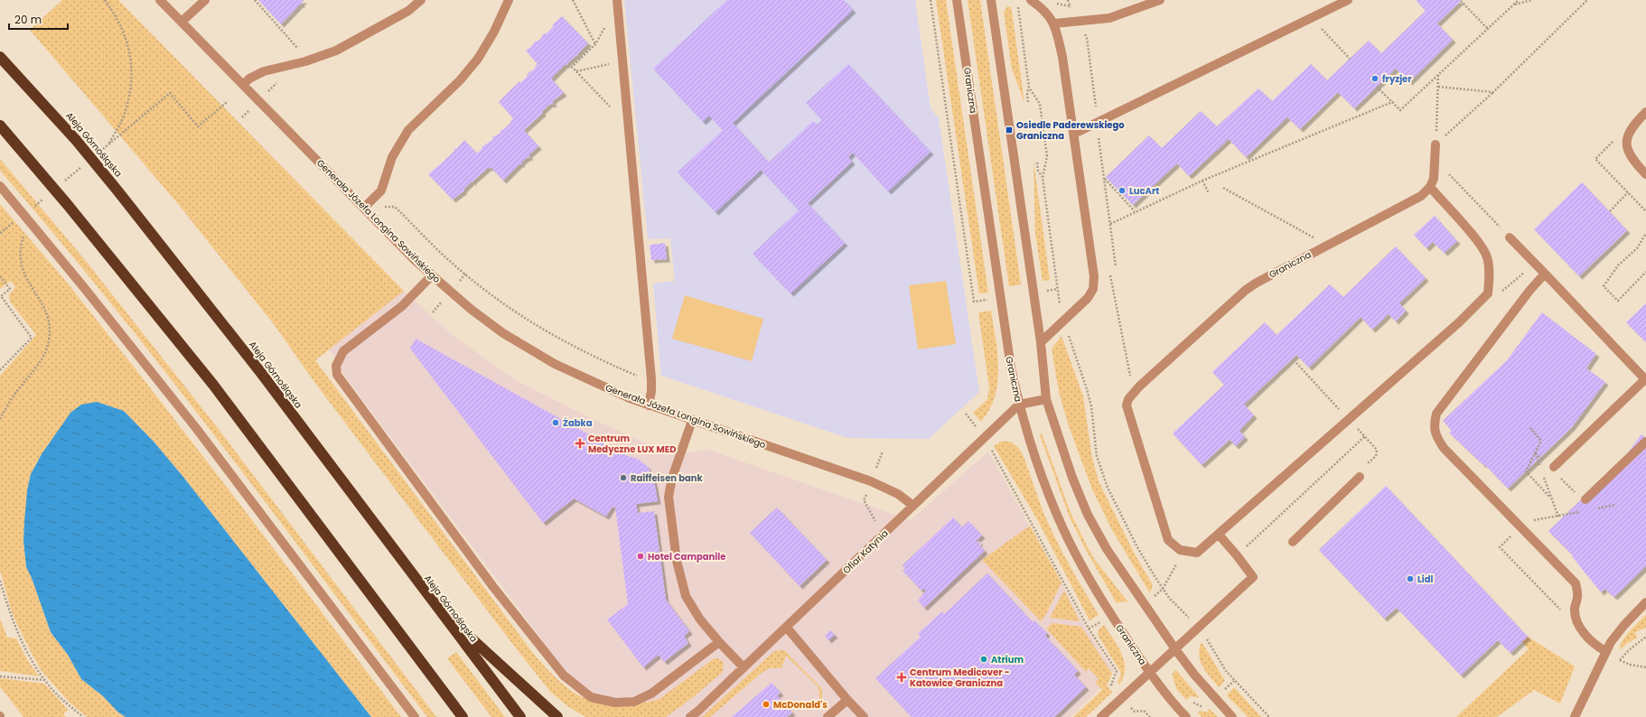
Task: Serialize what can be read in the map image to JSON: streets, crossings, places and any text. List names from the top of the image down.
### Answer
{
  "streets": {
    "highway": ["Aleja Górnośląska"],
    "street": ["Graniczna", "Generała Józefa Longina Sowińskiego", "Ofiar Katynia"]
  },
  "crossings": [
    ["Graniczna", "Ofiar Katynia"],
    ["Generała Józefa Longina Sowińskiego", "Ofiar Katynia"]
  ],
  "places": {
    "other": [
      "fryzjer",
      "LucArt",
      "Żabka",
      "Raiffeisen bank",
      "Hotel Campanile",
      "Lidl",
      "Atrium",
      "McDonald's"
    ],
    "transit": ["Osiedle Paderewskiego Graniczna"],
    "health": ["Centrum Medyczne LUX MED", "Centrum Medicover - Katowice Graniczna"]
  },
  "scale_bar": "20 m"
}
